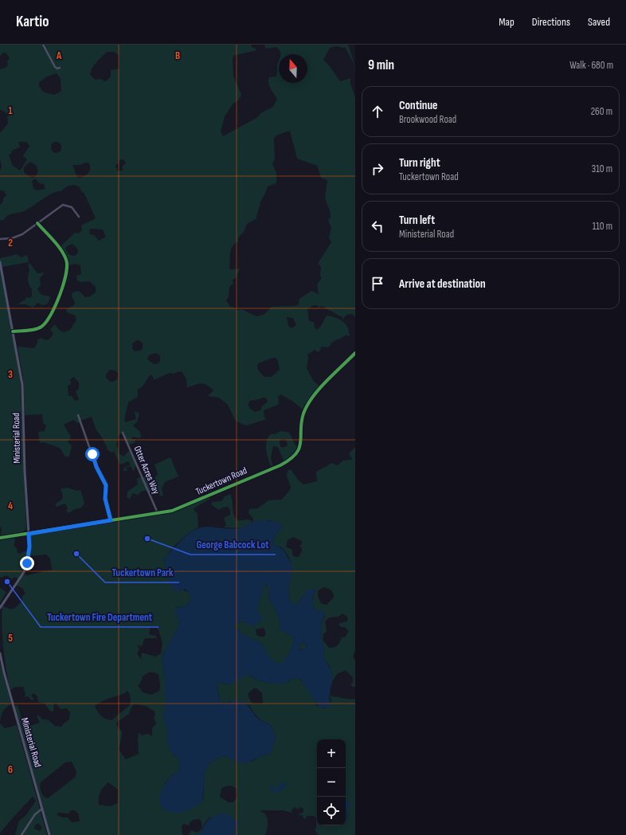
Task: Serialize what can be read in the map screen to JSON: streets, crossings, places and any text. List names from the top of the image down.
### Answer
{
  "streets": {
    "main road": ["Ministerial Road", "Tuckertown Road"],
    "street": ["Otter Acres Way"]
  },
  "crossings": [
    ["Ministerial Road", "Tuckertown Road"],
    ["Otter Acres Way", "Tuckertown Road"]
  ],
  "places": ["George Babcock Lot", "Tuckertown Park", "Tuckertown Fire Department"],
  "north": "top",
  "page": {
    "header": "Kartio",
    "nav": ["Map", "Directions", "Saved"],
    "heading": ["9 min", "Walk · 680 m"],
    "list": [
      ["Continue", "Brookwood Road", "260 m"],
      ["Turn right", "Tuckertown Road", "310 m"],
      ["Turn left", "Ministerial Road", "110 m"],
      "Arrive at destination"
    ],
    "map_buttons": ["+", "−"]
  },
  "grid": {
    "columns": ["A", "B"],
    "rows": [
      "1",
      "2",
      "3",
      "4",
      "5",
      "6"
    ]
  }
}
